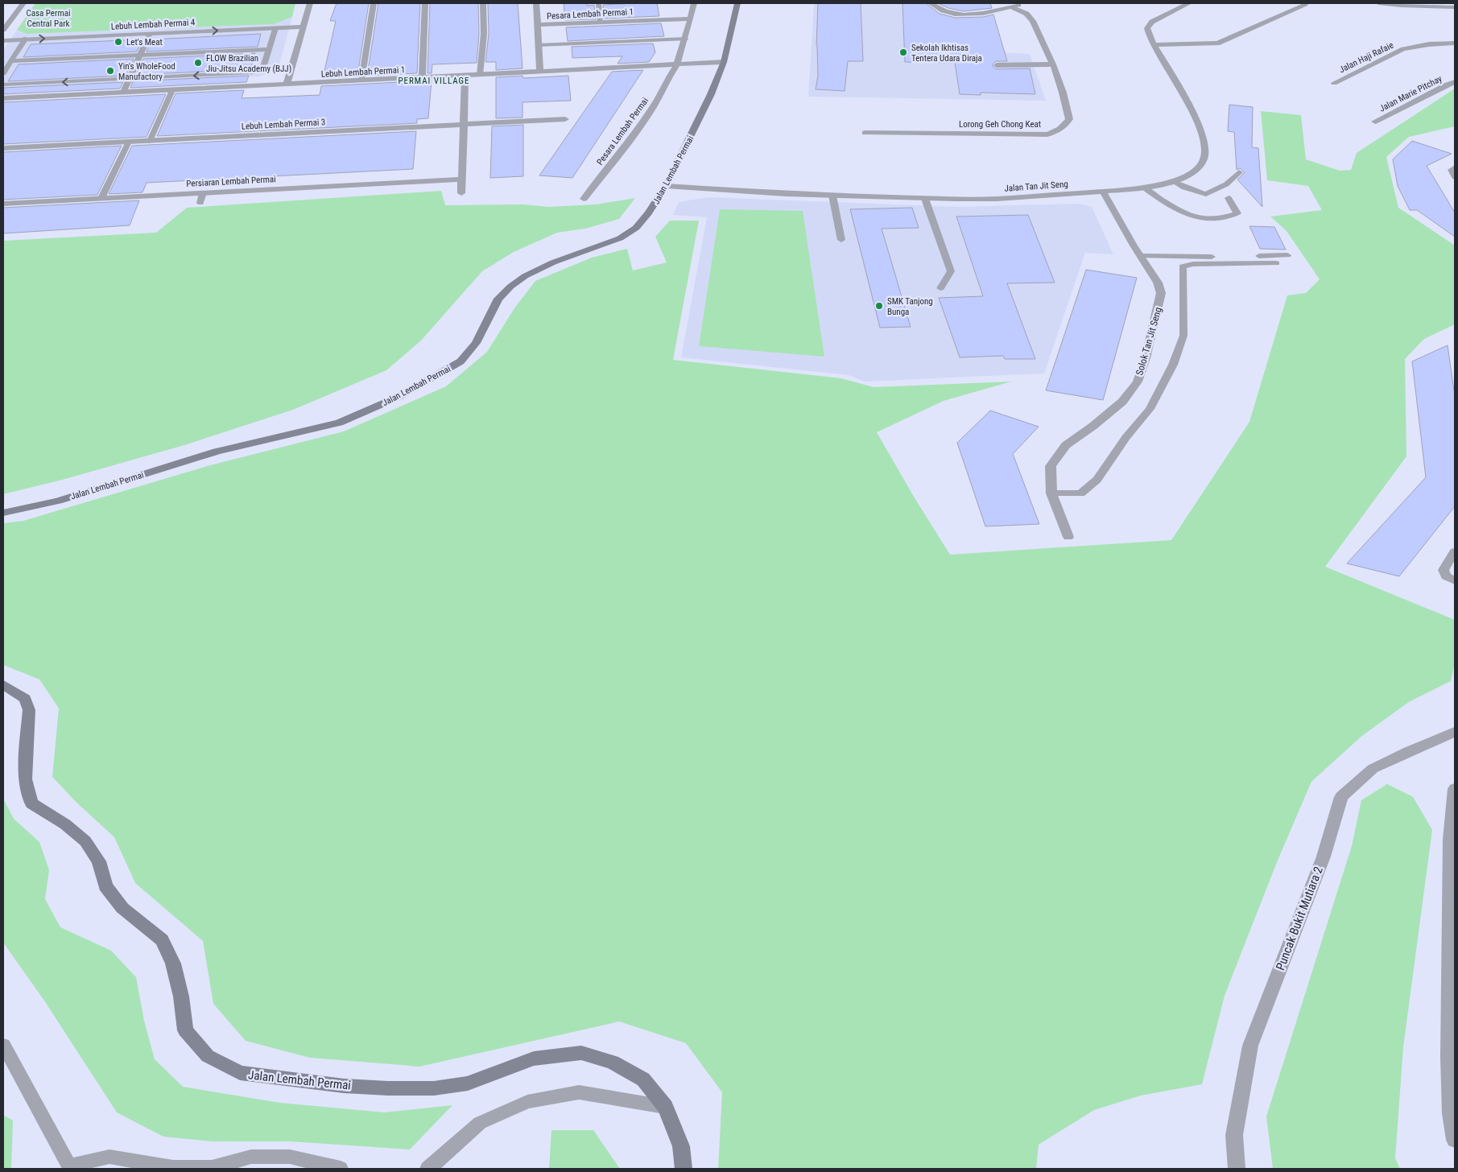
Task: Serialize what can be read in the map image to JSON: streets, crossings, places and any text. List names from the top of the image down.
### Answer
{
  "streets": {
    "main road": ["Jalan Lembah Permai"],
    "street": [
      "Pesara Lembah Permai 1",
      "Lebuh Lembah Permai 4",
      "Jalan Haji Rafaie",
      "Lebuh Lembah Permai 1",
      "Jalan Marie Pitchay",
      "Lebuh Lembah Permai 3",
      "Lorong Geh Chong Keat",
      "Pesara Lembah Permai",
      "Persiaran Lembah Permai",
      "Jalan Tan Jit Seng",
      "Solok Tan Jit Seng",
      "Puncak Bukit Mutiara 2"
    ]
  },
  "crossings": [
    ["Pesara Lembah Permai 1", "Lebuh Lembah Permai 1"],
    ["Pesara Lembah Permai 1", "Pesara Lembah Permai"],
    ["Lebuh Lembah Permai 1", "Pesara Lembah Permai"],
    ["Lebuh Lembah Permai 1", "Jalan Lembah Permai"],
    ["Jalan Lembah Permai", "Jalan Tan Jit Seng"],
    ["Jalan Tan Jit Seng", "Solok Tan Jit Seng"]
  ],
  "one_way": ["Lebuh Lembah Permai 4"],
  "districts": ["PERMAI VILLAGE"],
  "parks": ["Casa Permai Central Park"],
  "places": [
    "Let's Meat",
    "Sekolah Ikhtisas Tentera Udara Diraja",
    "FLOW Brazilian Jiu-Jitsu Academy (BJJ)",
    "Yin's WholeFood Manufactory",
    "SMK Tanjong Bunga"
  ]
}
